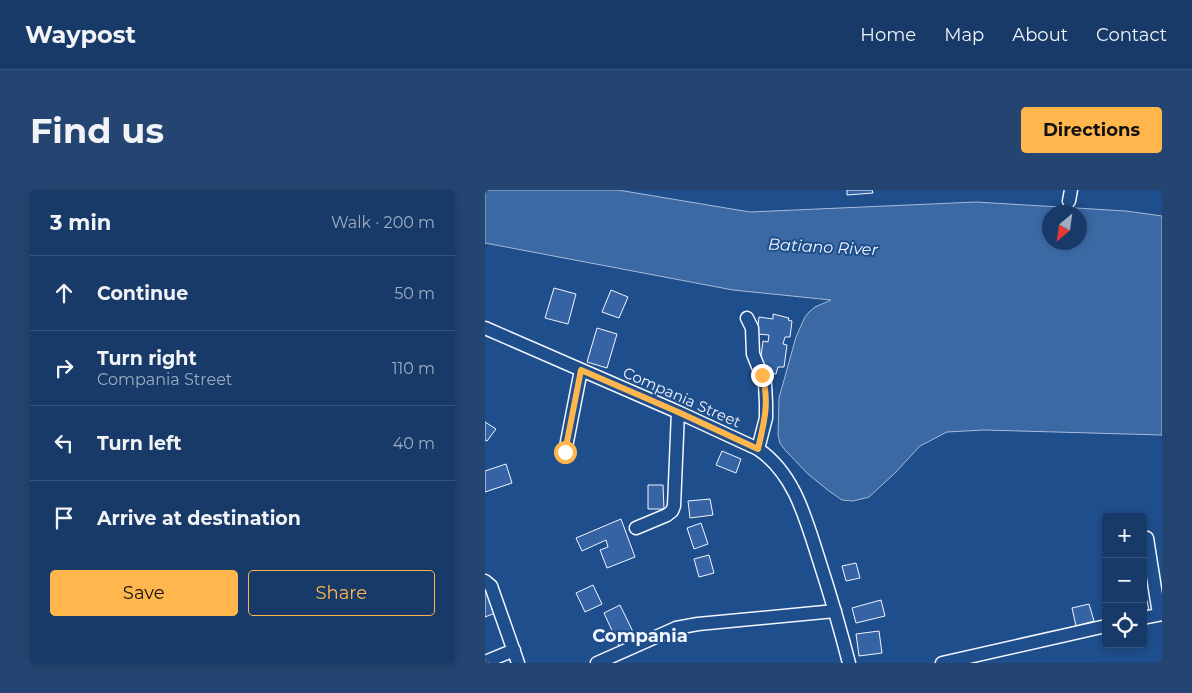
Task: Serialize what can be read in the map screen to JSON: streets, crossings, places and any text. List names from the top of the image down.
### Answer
{
  "streets": {
    "street": ["Compania Street"]
  },
  "districts": ["Compania"],
  "water": ["Batiano River"],
  "north": "bottom left",
  "page": {
    "header": "Waypost",
    "nav": [
      "Home",
      "Map",
      "About",
      "Contact"
    ],
    "buttons": [
      "Directions",
      ["Save", "Share"]
    ],
    "title": "Find us",
    "heading": ["3 min", "Walk · 200 m"],
    "list": [
      ["Continue", "50 m"],
      ["Turn right", "Compania Street", "110 m"],
      ["Turn left", "40 m"],
      "Arrive at destination"
    ],
    "map_buttons": ["+", "−"]
  }
}
